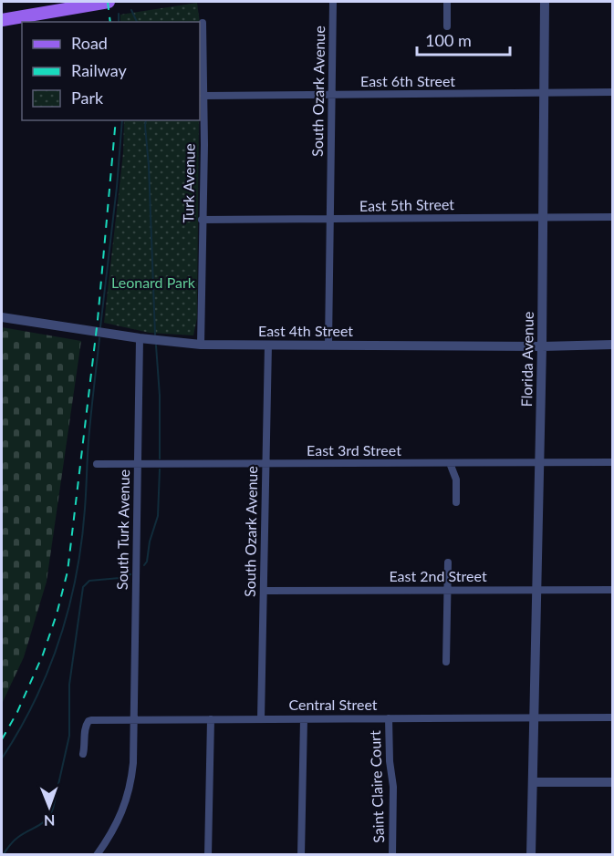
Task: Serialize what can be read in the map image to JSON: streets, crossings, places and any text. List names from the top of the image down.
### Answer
{
  "streets": {
    "street": [
      "East 6th Street",
      "South Ozark Avenue",
      "Turk Avenue",
      "East 5th Street",
      "East 4th Street",
      "Florida Avenue",
      "East 3rd Street",
      "South Turk Avenue",
      "East 2nd Street",
      "Central Street",
      "Saint Claire Court"
    ]
  },
  "crossings": [
    ["East 6th Street", "South Ozark Avenue"],
    ["East 6th Street", "Turk Avenue"],
    ["East 6th Street", "Florida Avenue"],
    ["South Ozark Avenue", "East 5th Street"],
    ["South Ozark Avenue", "East 4th Street"],
    ["South Ozark Avenue", "East 3rd Street"],
    ["South Ozark Avenue", "East 2nd Street"],
    ["South Ozark Avenue", "Central Street"],
    ["Turk Avenue", "East 5th Street"],
    ["Turk Avenue", "East 4th Street"],
    ["East 5th Street", "Florida Avenue"],
    ["East 4th Street", "Florida Avenue"],
    ["East 4th Street", "South Turk Avenue"],
    ["Florida Avenue", "East 3rd Street"],
    ["Florida Avenue", "East 2nd Street"],
    ["Florida Avenue", "Central Street"],
    ["East 3rd Street", "South Turk Avenue"],
    ["South Turk Avenue", "Central Street"],
    ["Central Street", "Saint Claire Court"]
  ],
  "parks": ["Leonard Park"],
  "legend": ["Road", "Railway", "Park"],
  "scale_bar": "100 m",
  "north": "bottom"
}
